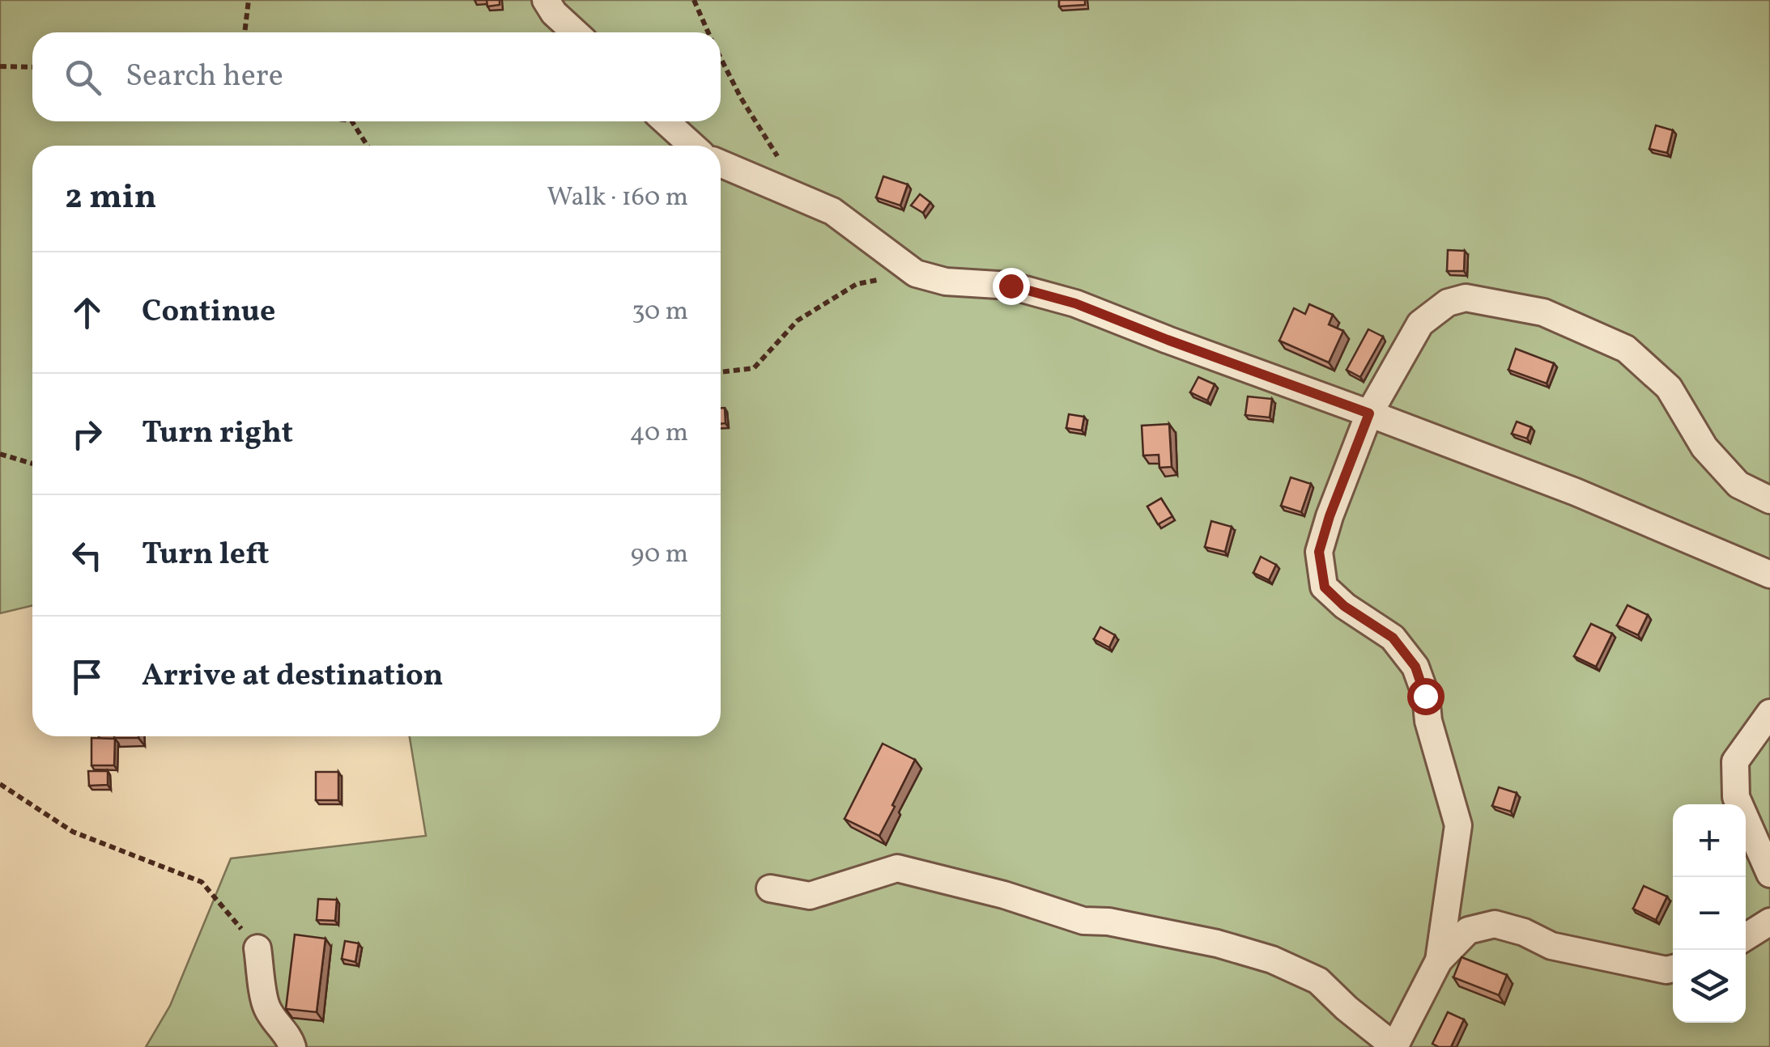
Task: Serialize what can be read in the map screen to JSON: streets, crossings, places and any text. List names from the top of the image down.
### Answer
{
  "page": {
    "search": "Search here",
    "heading": ["2 min", "Walk · 160 m"],
    "list": [
      ["Continue", "30 m"],
      ["Turn right", "40 m"],
      ["Turn left", "90 m"],
      "Arrive at destination"
    ],
    "map_buttons": ["+", "−"]
  }
}
